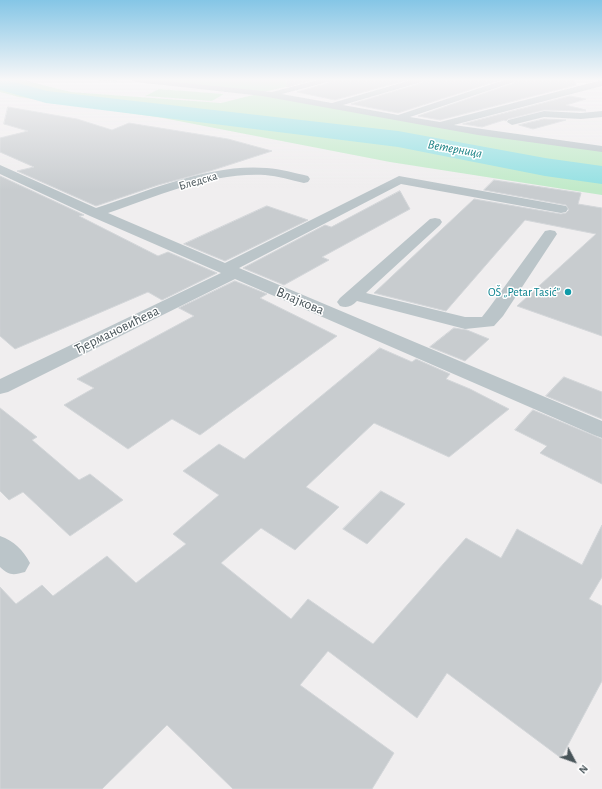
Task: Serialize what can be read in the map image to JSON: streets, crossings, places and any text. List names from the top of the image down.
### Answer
{
  "streets": {
    "street": ["Бледска", "Влајкова", "Ђермановићева"]
  },
  "crossings": [
    ["Бледска", "Влајкова"],
    ["Влајкова", "Ђермановићева"]
  ],
  "water": ["Ветерница"],
  "places": ["OŠ „Petar Tasić”"],
  "north": "bottom right"
}
